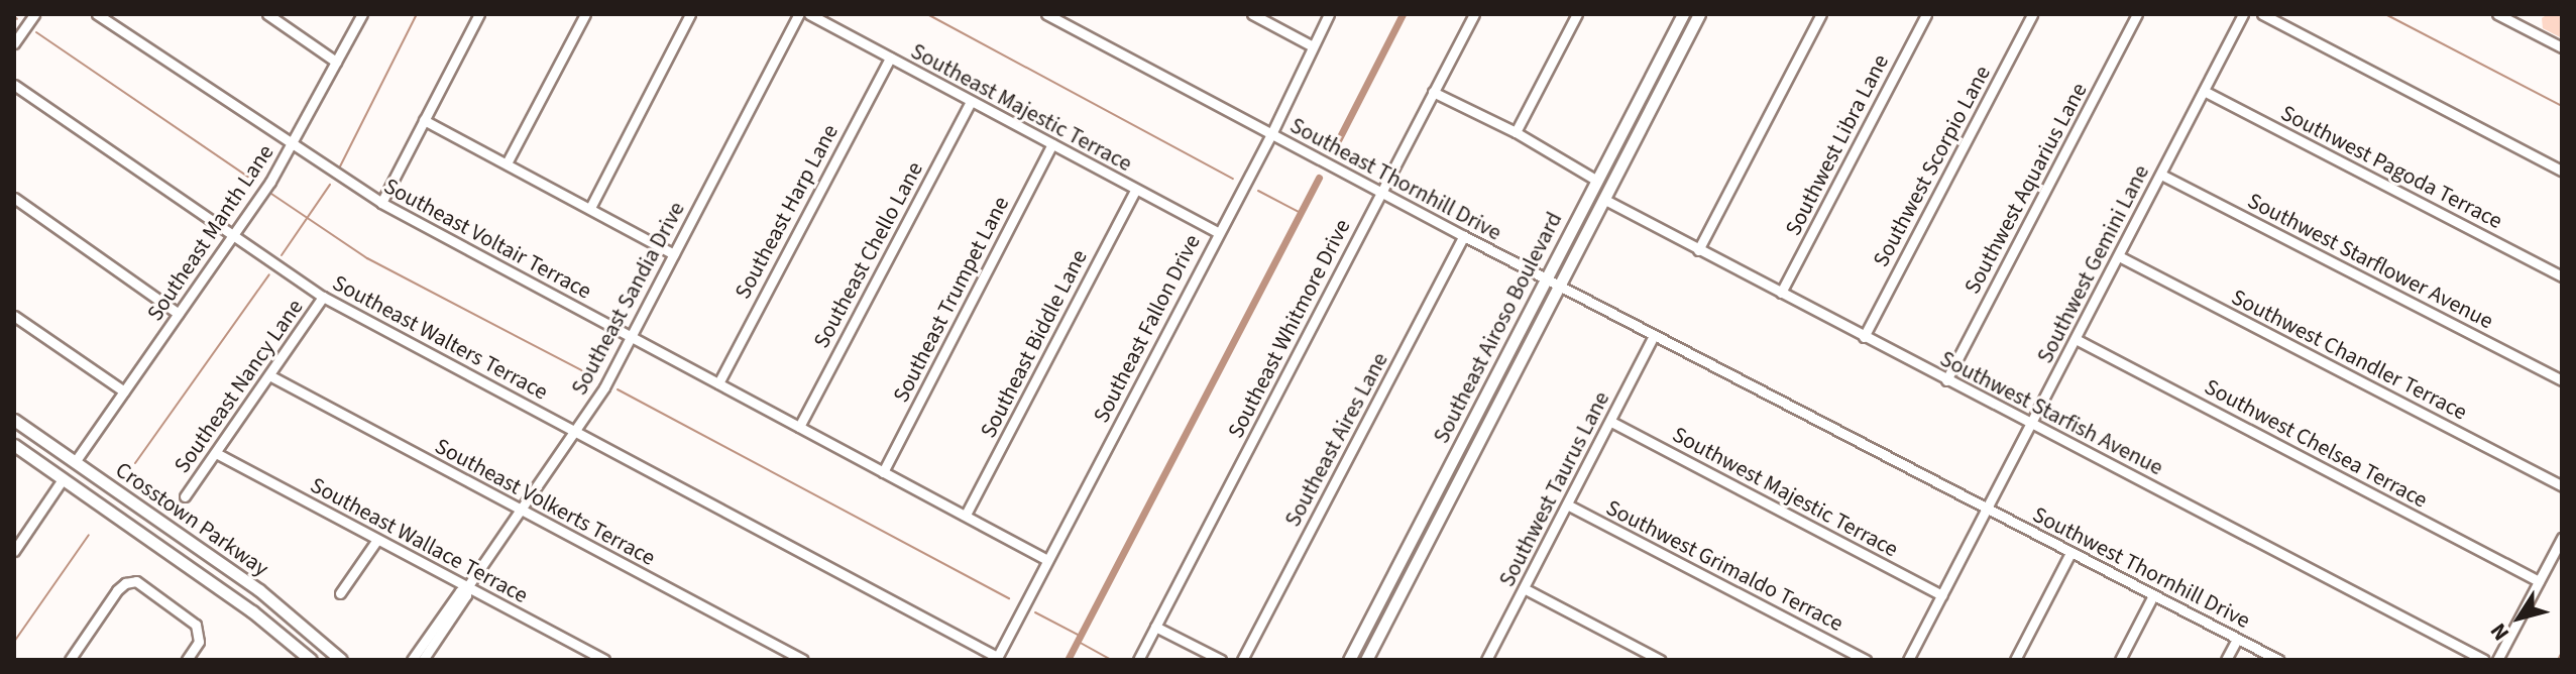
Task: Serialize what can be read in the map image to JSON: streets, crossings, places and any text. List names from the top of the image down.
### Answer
{
  "streets": {
    "main road": ["Southeast Airoso Boulevard", "Crosstown Parkway"],
    "street": [
      "Southeast Majestic Terrace",
      "Southwest Libra Lane",
      "Southwest Scorpio Lane",
      "Southwest Pagoda Terrace",
      "Southeast Thornhill Drive",
      "Southwest Aquarius Lane",
      "Southeast Harp Lane",
      "Southeast Manth Lane",
      "Southeast Voltair Terrace",
      "Southeast Chello Lane",
      "Southwest Starflower Avenue",
      "Southwest Gemini Lane",
      "Southeast Sandia Drive",
      "Southeast Trumpet Lane",
      "Southeast Fallon Drive",
      "Southeast Whitmore Drive",
      "Southeast Walters Terrace",
      "Southeast Biddle Lane",
      "Southwest Chandler Terrace",
      "Southeast Nancy Lane",
      "Southwest Starfish Avenue",
      "Southeast Aires Lane",
      "Southwest Chelsea Terrace",
      "Southwest Taurus Lane",
      "Southwest Majestic Terrace",
      "Southeast Volkerts Terrace",
      "Southeast Wallace Terrace",
      "Southwest Grimaldo Terrace",
      "Southwest Thornhill Drive"
    ]
  },
  "crossings": [
    ["Southeast Majestic Terrace", "Southeast Harp Lane"],
    ["Southeast Majestic Terrace", "Southeast Chello Lane"],
    ["Southeast Majestic Terrace", "Southeast Trumpet Lane"],
    ["Southeast Majestic Terrace", "Southeast Fallon Drive"],
    ["Southeast Majestic Terrace", "Southeast Biddle Lane"],
    ["Southwest Libra Lane", "Southwest Starfish Avenue"],
    ["Southwest Scorpio Lane", "Southwest Starfish Avenue"],
    ["Southwest Pagoda Terrace", "Southwest Gemini Lane"],
    ["Southeast Thornhill Drive", "Southwest Gemini Lane"],
    ["Southeast Thornhill Drive", "Southeast Airoso Boulevard"],
    ["Southeast Thornhill Drive", "Southeast Fallon Drive"],
    ["Southeast Thornhill Drive", "Southeast Whitmore Drive"],
    ["Southeast Thornhill Drive", "Southeast Aires Lane"],
    ["Southeast Thornhill Drive", "Southwest Taurus Lane"],
    ["Southeast Thornhill Drive", "Southwest Thornhill Drive"],
    ["Southwest Aquarius Lane", "Southwest Starfish Avenue"],
    ["Southeast Harp Lane", "Southeast Voltair Terrace"],
    ["Southeast Manth Lane", "Southeast Voltair Terrace"],
    ["Southeast Manth Lane", "Southeast Walters Terrace"],
    ["Southeast Manth Lane", "Crosstown Parkway"],
    ["Southeast Voltair Terrace", "Southeast Chello Lane"],
    ["Southeast Voltair Terrace", "Southeast Sandia Drive"],
    ["Southeast Voltair Terrace", "Southeast Trumpet Lane"],
    ["Southeast Voltair Terrace", "Southeast Fallon Drive"],
    ["Southeast Voltair Terrace", "Southeast Biddle Lane"],
    ["Southwest Starflower Avenue", "Southwest Gemini Lane"],
    ["Southwest Gemini Lane", "Southwest Chandler Terrace"],
    ["Southwest Gemini Lane", "Southwest Starfish Avenue"],
    ["Southwest Gemini Lane", "Southwest Chelsea Terrace"],
    ["Southwest Gemini Lane", "Southwest Majestic Terrace"],
    ["Southwest Gemini Lane", "Southwest Thornhill Drive"],
    ["Southeast Sandia Drive", "Southeast Walters Terrace"],
    ["Southeast Sandia Drive", "Southeast Volkerts Terrace"],
    ["Southeast Sandia Drive", "Southeast Wallace Terrace"],
    ["Southeast Airoso Boulevard", "Southwest Starfish Avenue"],
    ["Southeast Fallon Drive", "Southeast Walters Terrace"],
    ["Southeast Walters Terrace", "Southeast Nancy Lane"],
    ["Southeast Nancy Lane", "Southeast Volkerts Terrace"],
    ["Southeast Nancy Lane", "Southeast Wallace Terrace"],
    ["Southwest Taurus Lane", "Southwest Majestic Terrace"],
    ["Southwest Taurus Lane", "Southwest Grimaldo Terrace"]
  ],
  "north": "bottom left"
}
